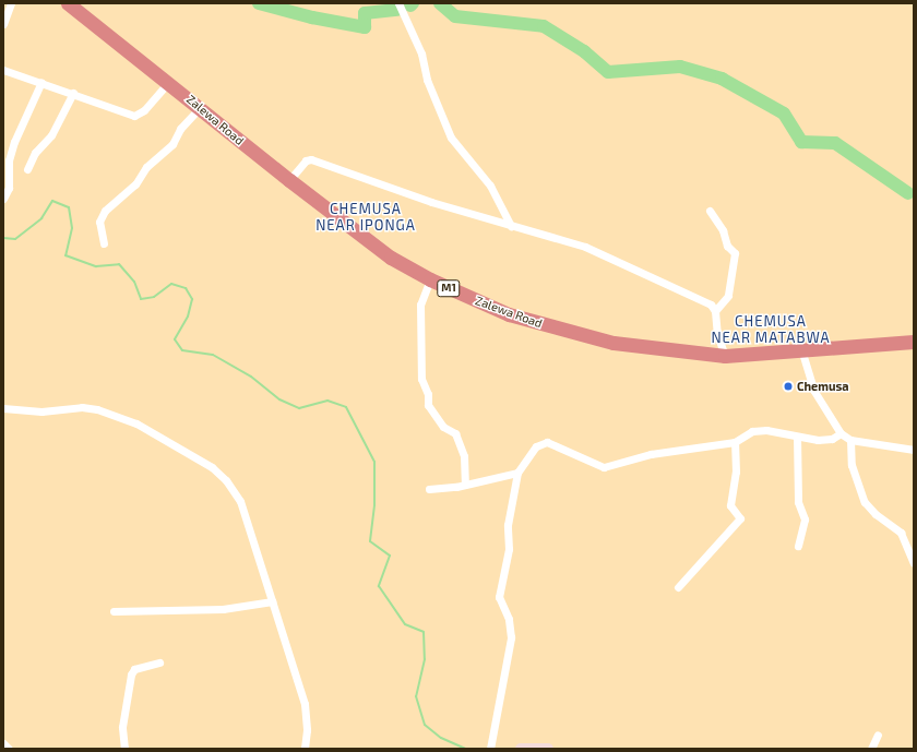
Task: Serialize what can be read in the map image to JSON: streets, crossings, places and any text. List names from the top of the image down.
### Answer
{
  "streets": {
    "highway": ["Zalewa Road", "M1"]
  },
  "districts": ["CHEMUSA NEAR IPONGA", "CHEMUSA NEAR MATABWA"],
  "places": ["Chemusa"]
}
